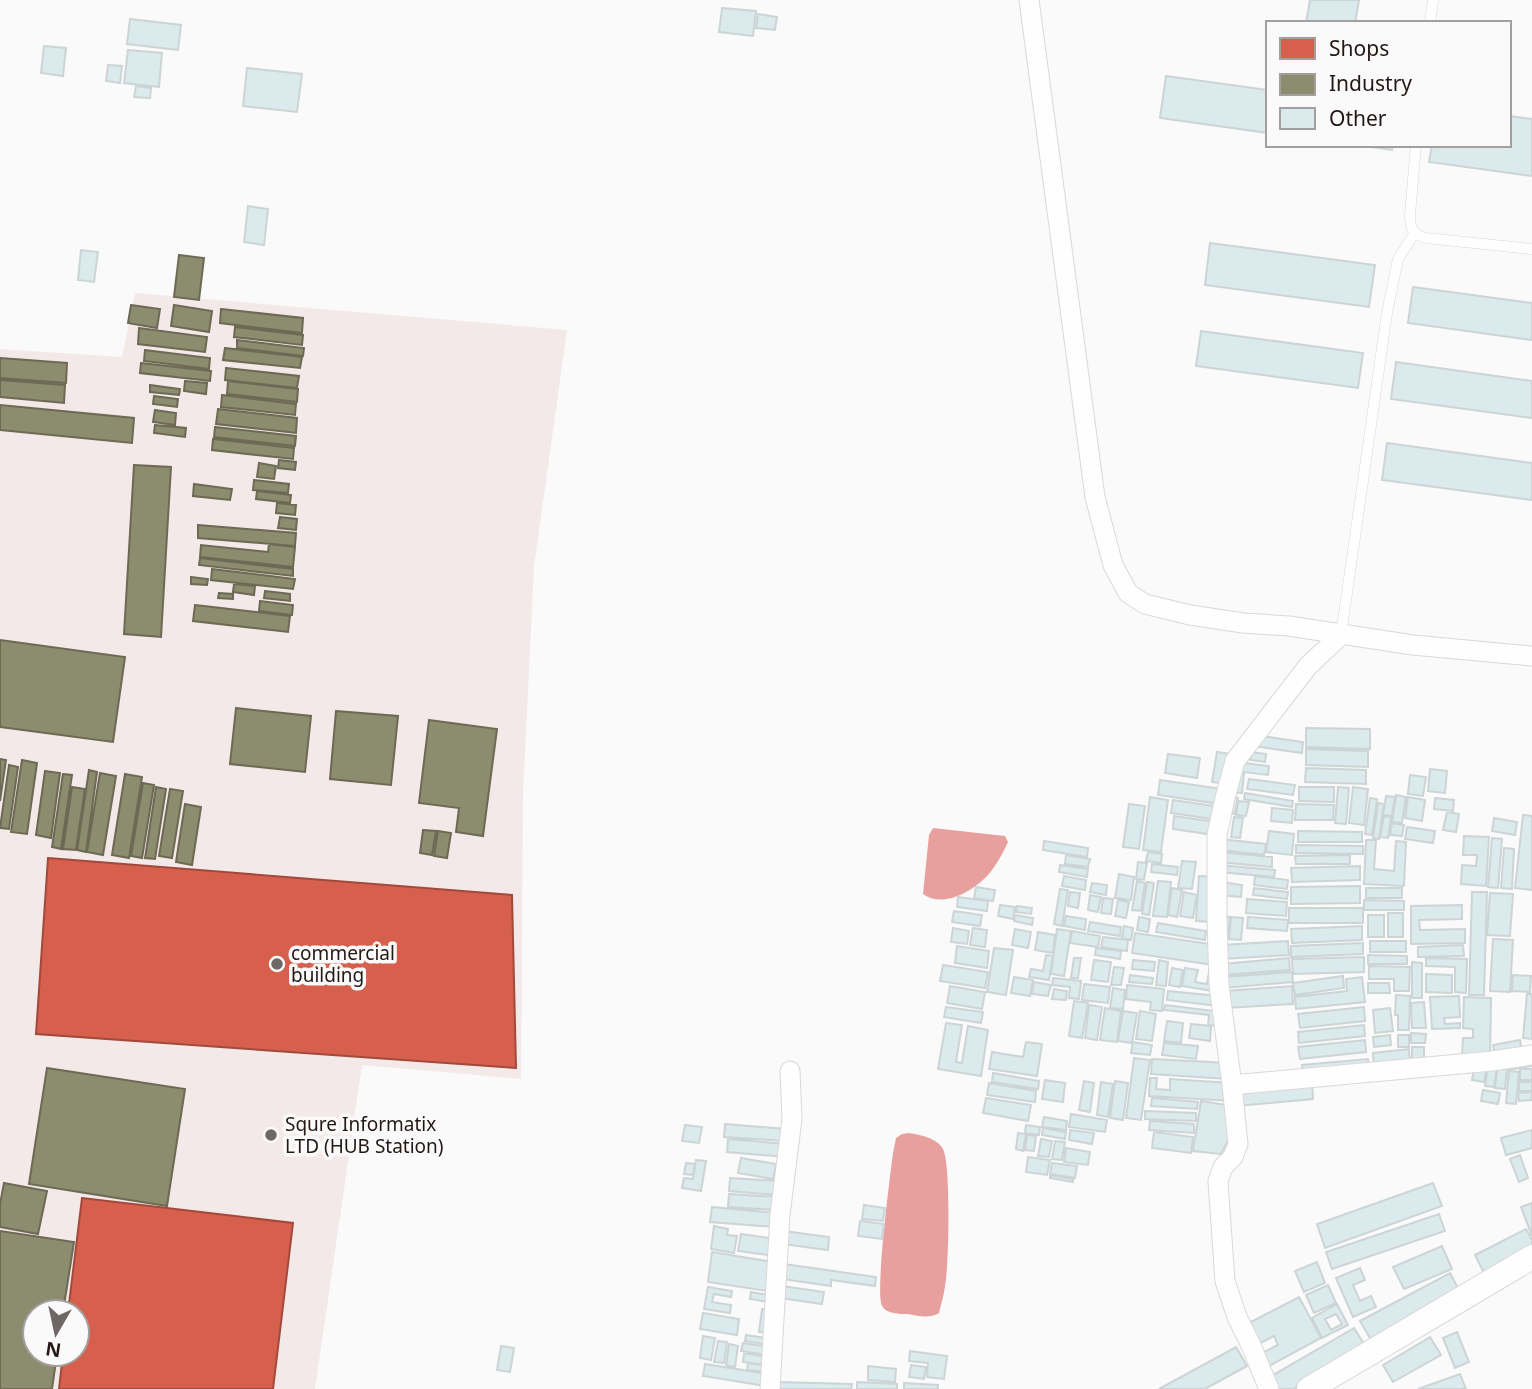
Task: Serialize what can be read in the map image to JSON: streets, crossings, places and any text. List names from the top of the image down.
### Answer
{
  "places": ["commercial building", "Squre Informatix LTD (HUB Station)"],
  "legend": ["Shops", "Industry", "Other"],
  "north": "bottom"
}
